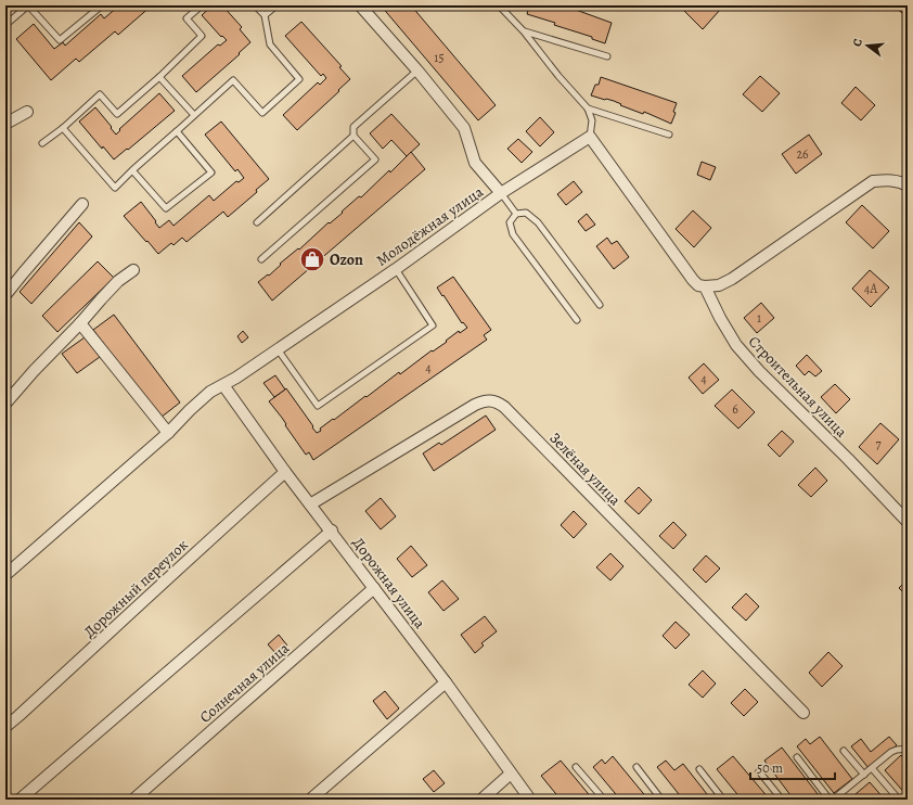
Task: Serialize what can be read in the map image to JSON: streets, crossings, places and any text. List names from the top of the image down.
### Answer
{
  "streets": {
    "street": [
      "Молодёжная улица",
      "Строительная улица",
      "Зелёная улица",
      "Дорожная улица",
      "Дорожный переулок",
      "Солнечная улица"
    ]
  },
  "crossings": [
    ["Молодёжная улица", "Строительная улица"],
    ["Молодёжная улица", "Дорожная улица"],
    ["Зелёная улица", "Дорожная улица"],
    ["Дорожная улица", "Дорожный переулок"],
    ["Дорожная улица", "Солнечная улица"]
  ],
  "places": {
    "shop": ["Ozon"]
  },
  "house_numbers": [
    "15",
    "26",
    "4А",
    "1",
    "4",
    "4",
    "6",
    "7"
  ],
  "scale_bar": "50 m",
  "north": "left"
}
